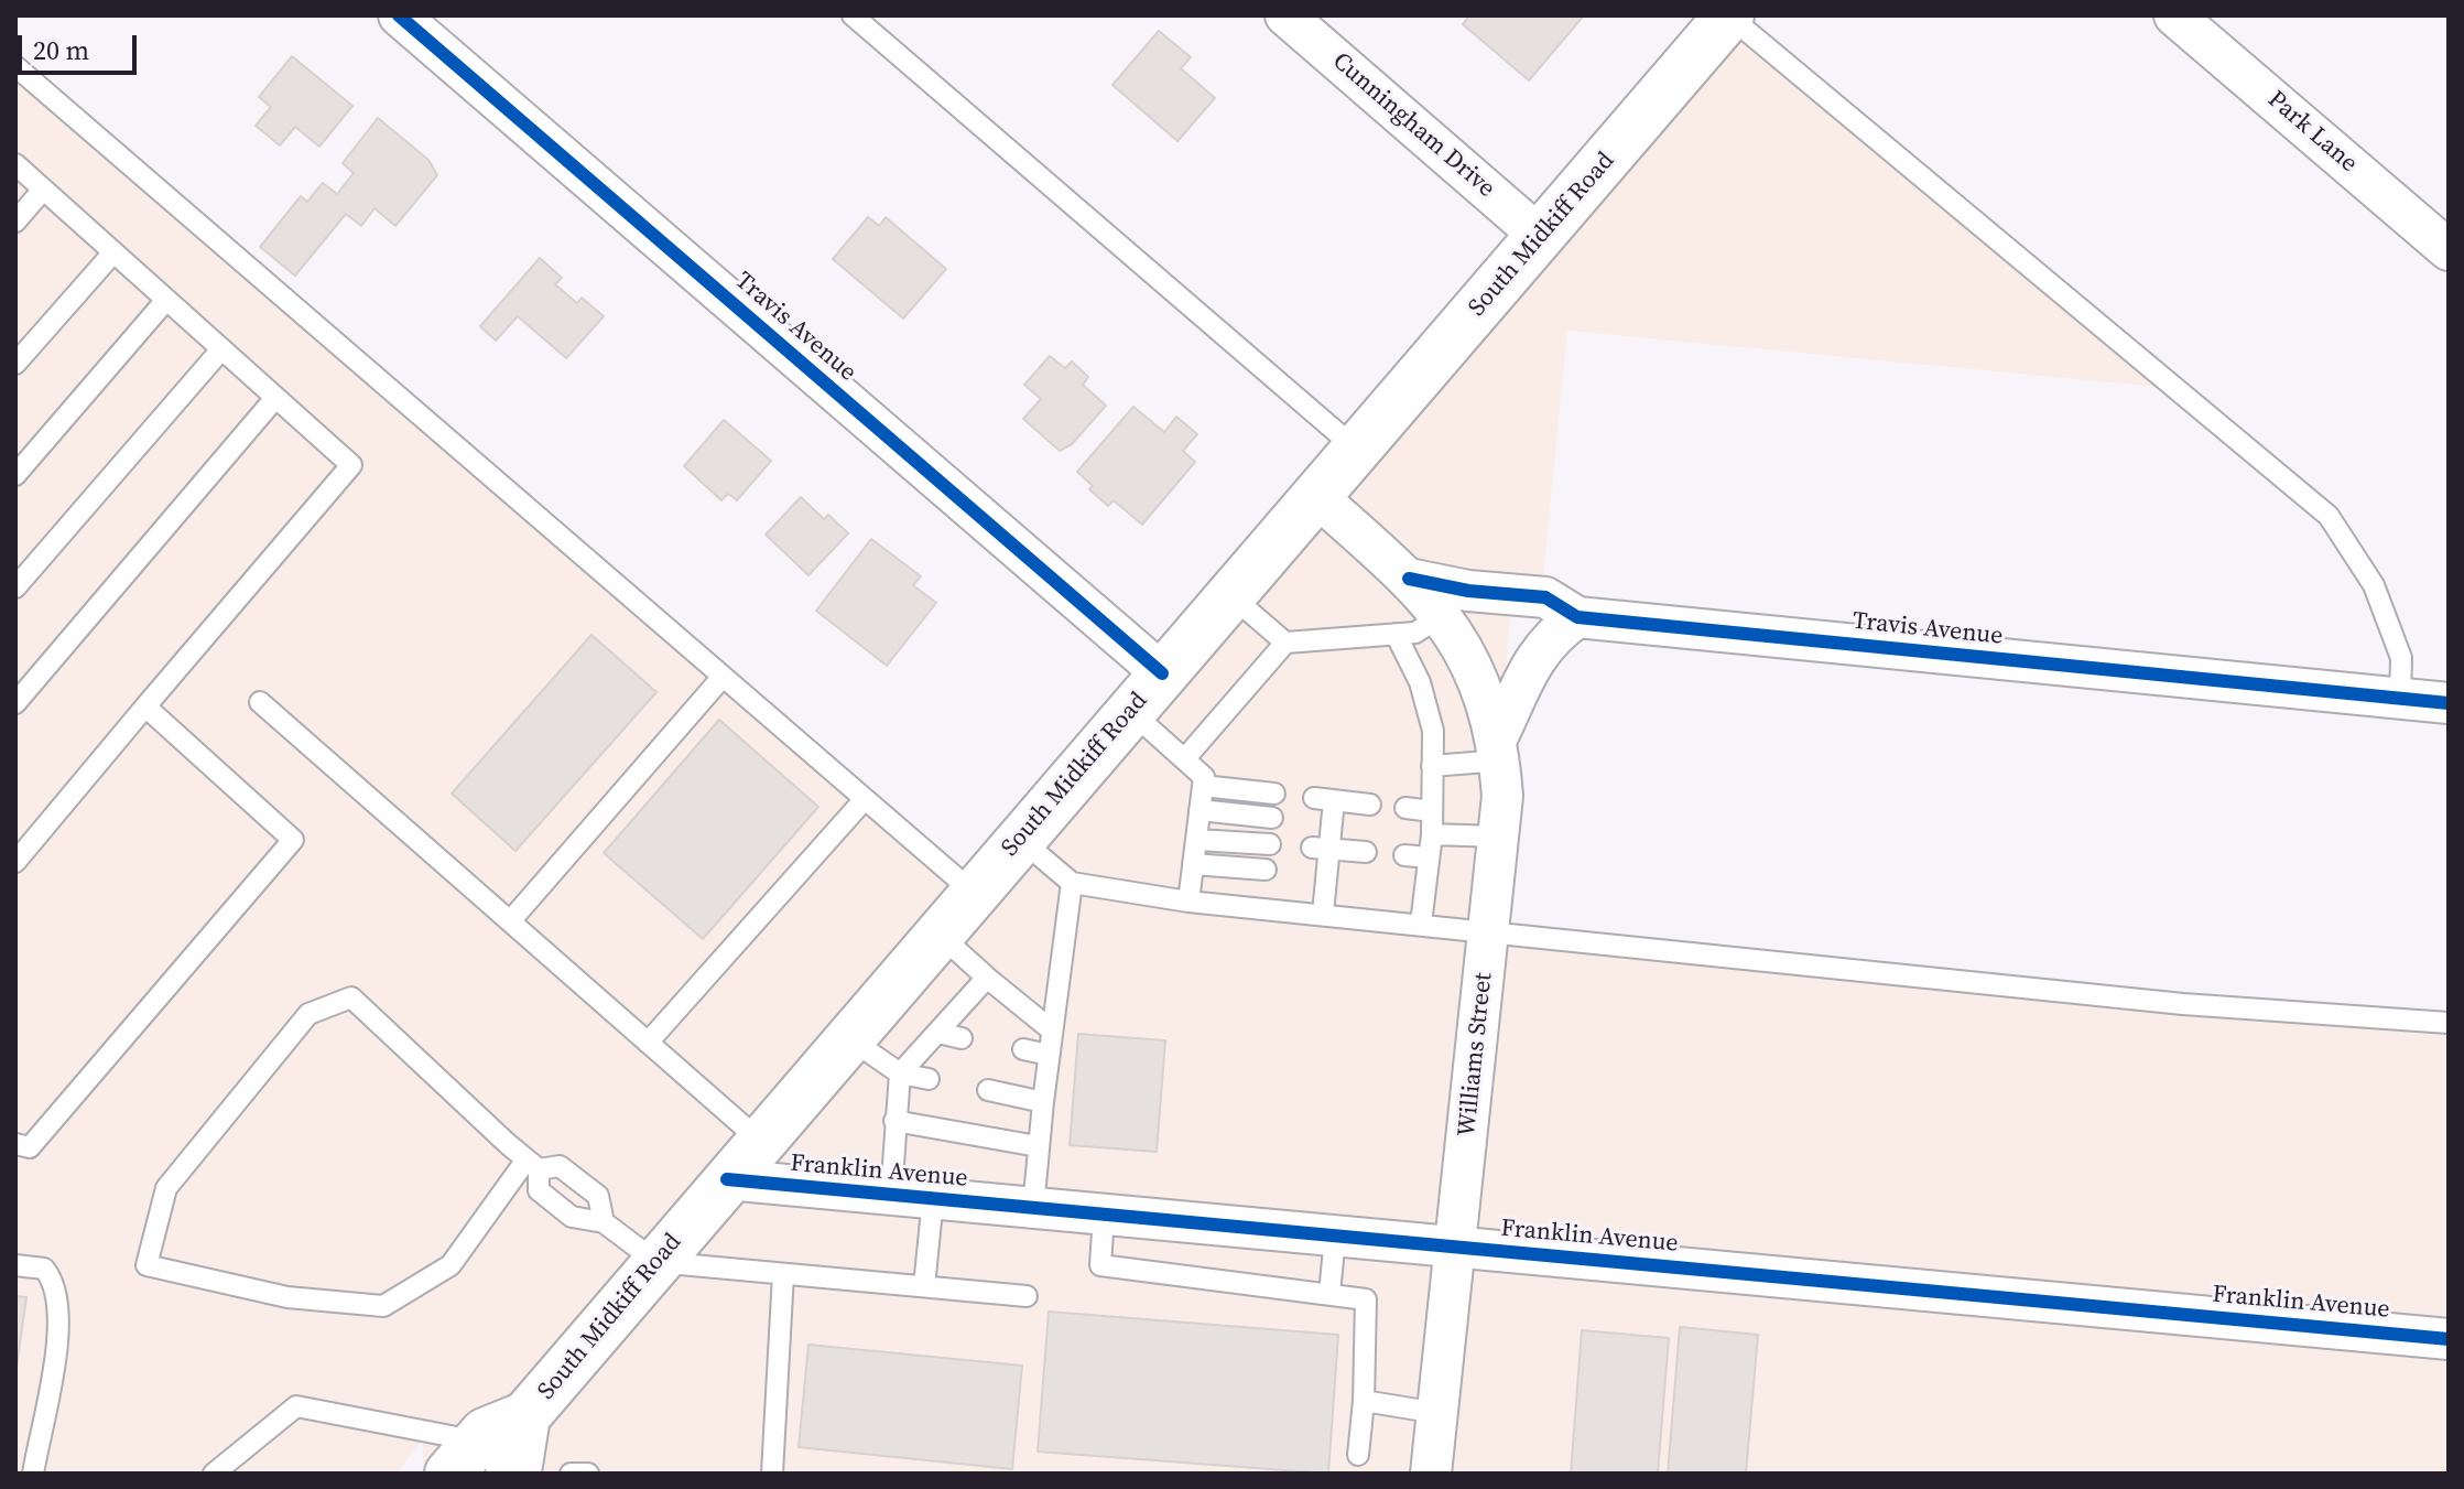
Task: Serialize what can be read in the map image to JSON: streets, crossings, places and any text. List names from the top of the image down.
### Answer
{
  "streets": {
    "main road": ["South Midkiff Road"],
    "street": [
      "Cunningham Drive",
      "Park Lane",
      "Travis Avenue",
      "Williams Street",
      "Franklin Avenue"
    ]
  },
  "crossings": [
    ["Cunningham Drive", "South Midkiff Road"],
    ["South Midkiff Road", "Travis Avenue"],
    ["South Midkiff Road", "Franklin Avenue"],
    ["Williams Street", "Franklin Avenue"]
  ],
  "scale_bar": "20 m"
}
